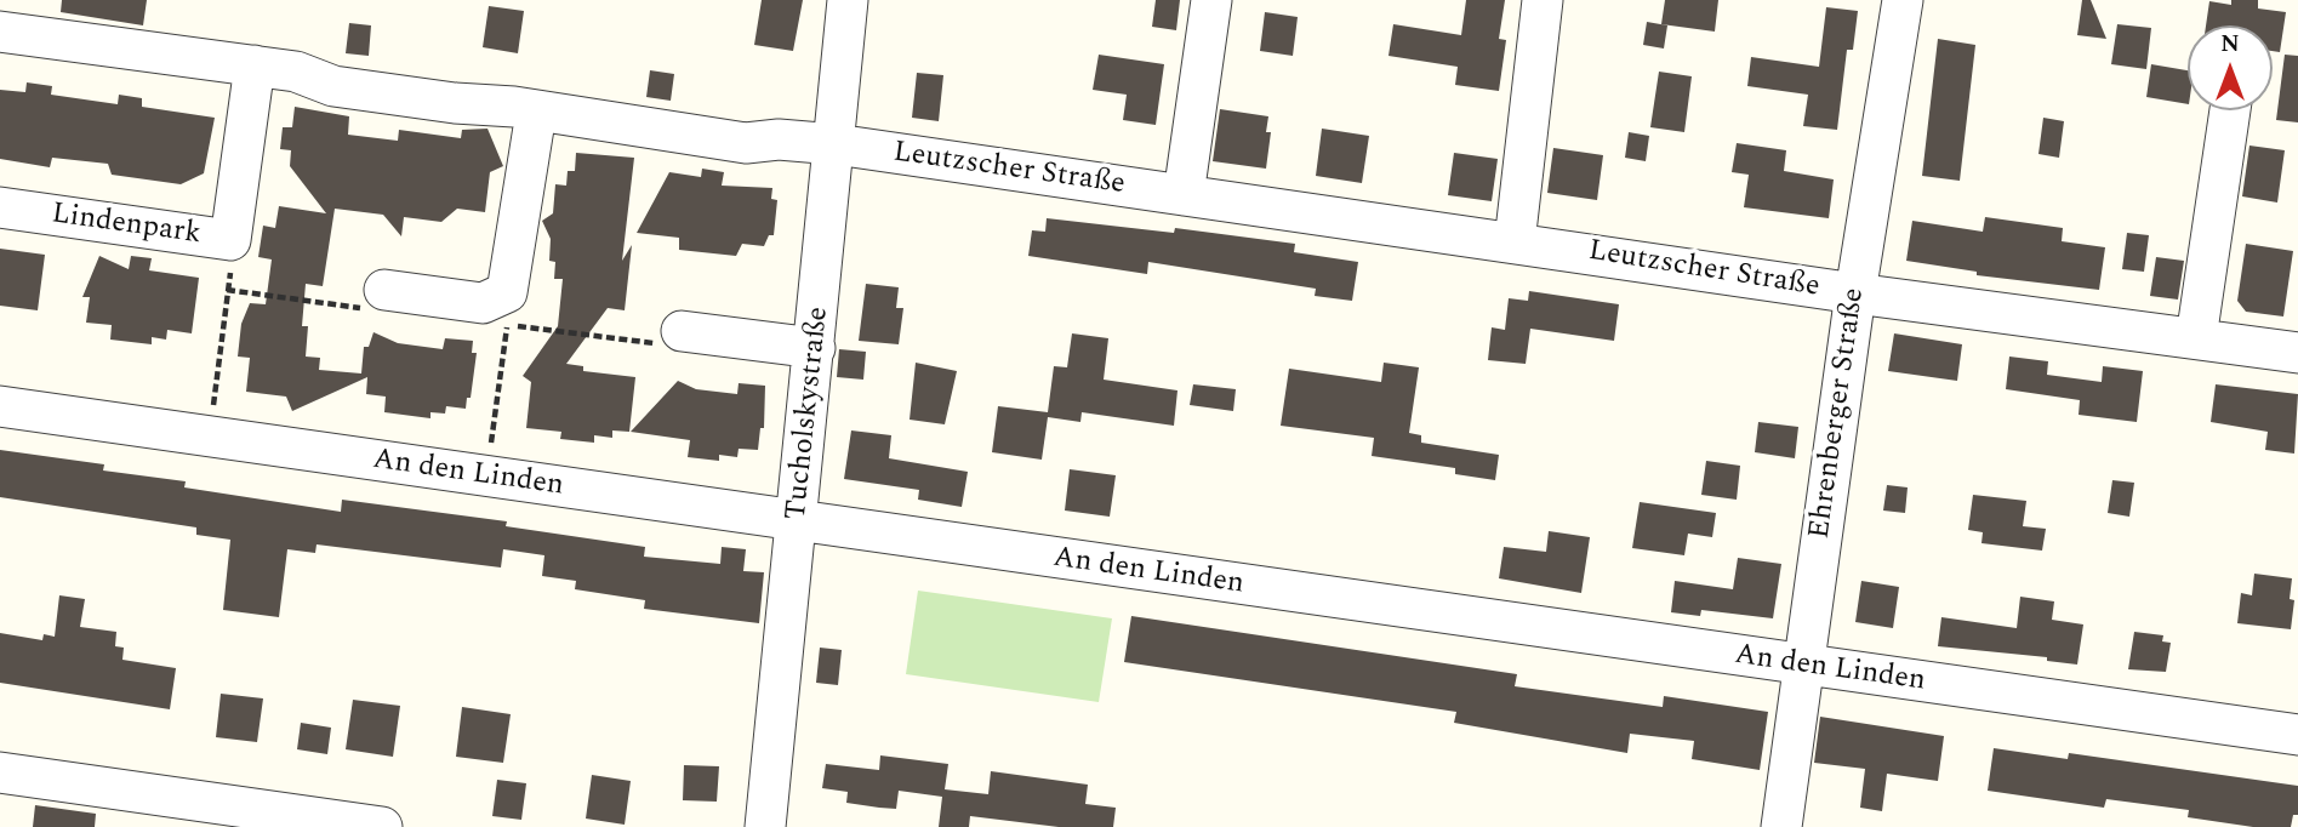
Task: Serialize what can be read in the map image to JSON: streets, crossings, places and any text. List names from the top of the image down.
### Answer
{
  "streets": {
    "street": [
      "Leutzscher Straße",
      "Lindenpark",
      "Tucholskystraße",
      "Ehrenberger Straße",
      "An den Linden"
    ]
  },
  "crossings": [
    ["Leutzscher Straße", "Tucholskystraße"],
    ["Leutzscher Straße", "Ehrenberger Straße"],
    ["Tucholskystraße", "An den Linden"],
    ["Ehrenberger Straße", "An den Linden"]
  ],
  "north": "top"
}
